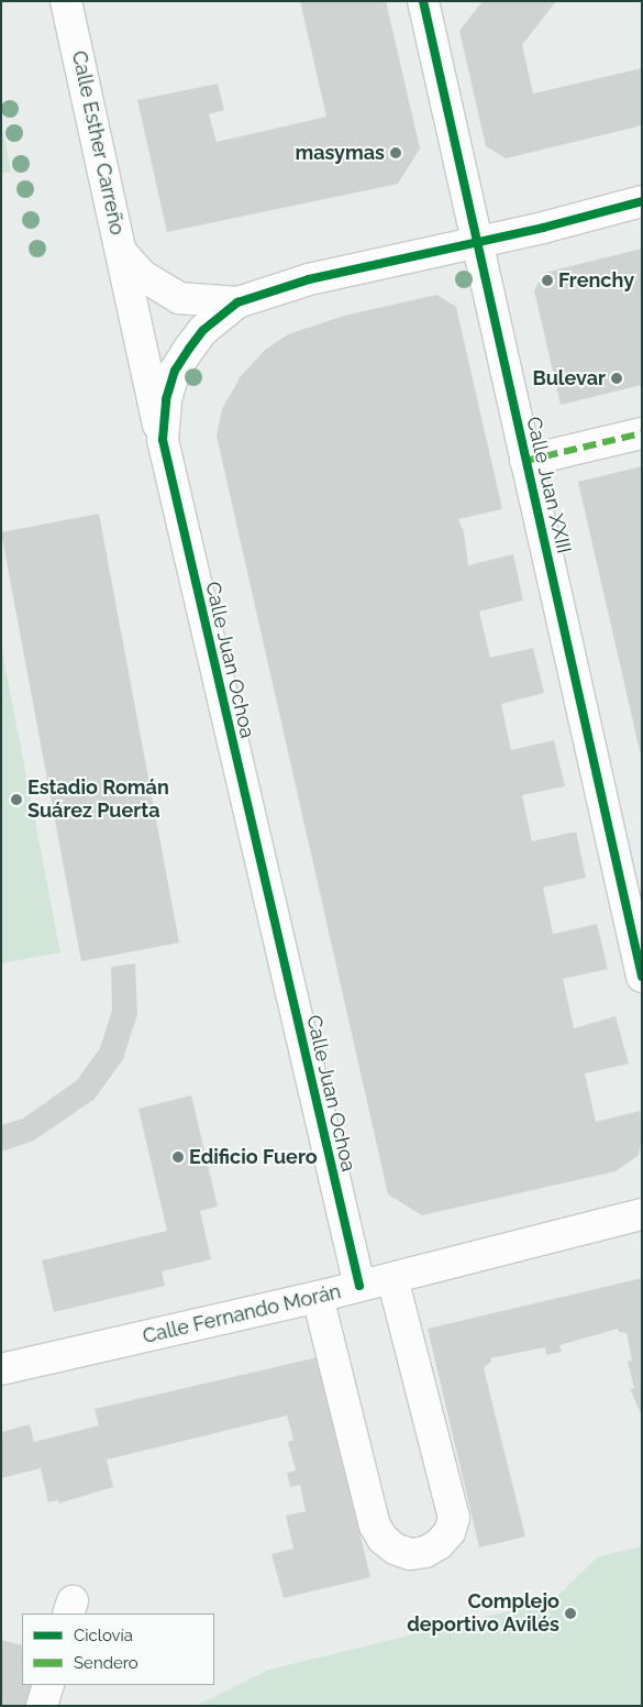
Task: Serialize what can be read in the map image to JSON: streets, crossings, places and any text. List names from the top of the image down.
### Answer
{
  "streets": {
    "street": [
      "Calle Esther Carreño",
      "Calle Juan XXIII",
      "Calle Juan Ochoa",
      "Calle Fernando Morán"
    ]
  },
  "crossings": [
    ["Calle Esther Carreño", "Calle Juan Ochoa"],
    ["Calle Juan XXIII", "Calle Juan Ochoa"],
    ["Calle Juan Ochoa", "Calle Fernando Morán"]
  ],
  "places": [
    "masymas",
    "Frenchy",
    "Bulevar",
    "Estadio Román Suárez Puerta",
    "Edificio Fuero",
    "Complejo deportivo Avilés"
  ],
  "legend": ["Ciclovía", "Sendero"]
}
